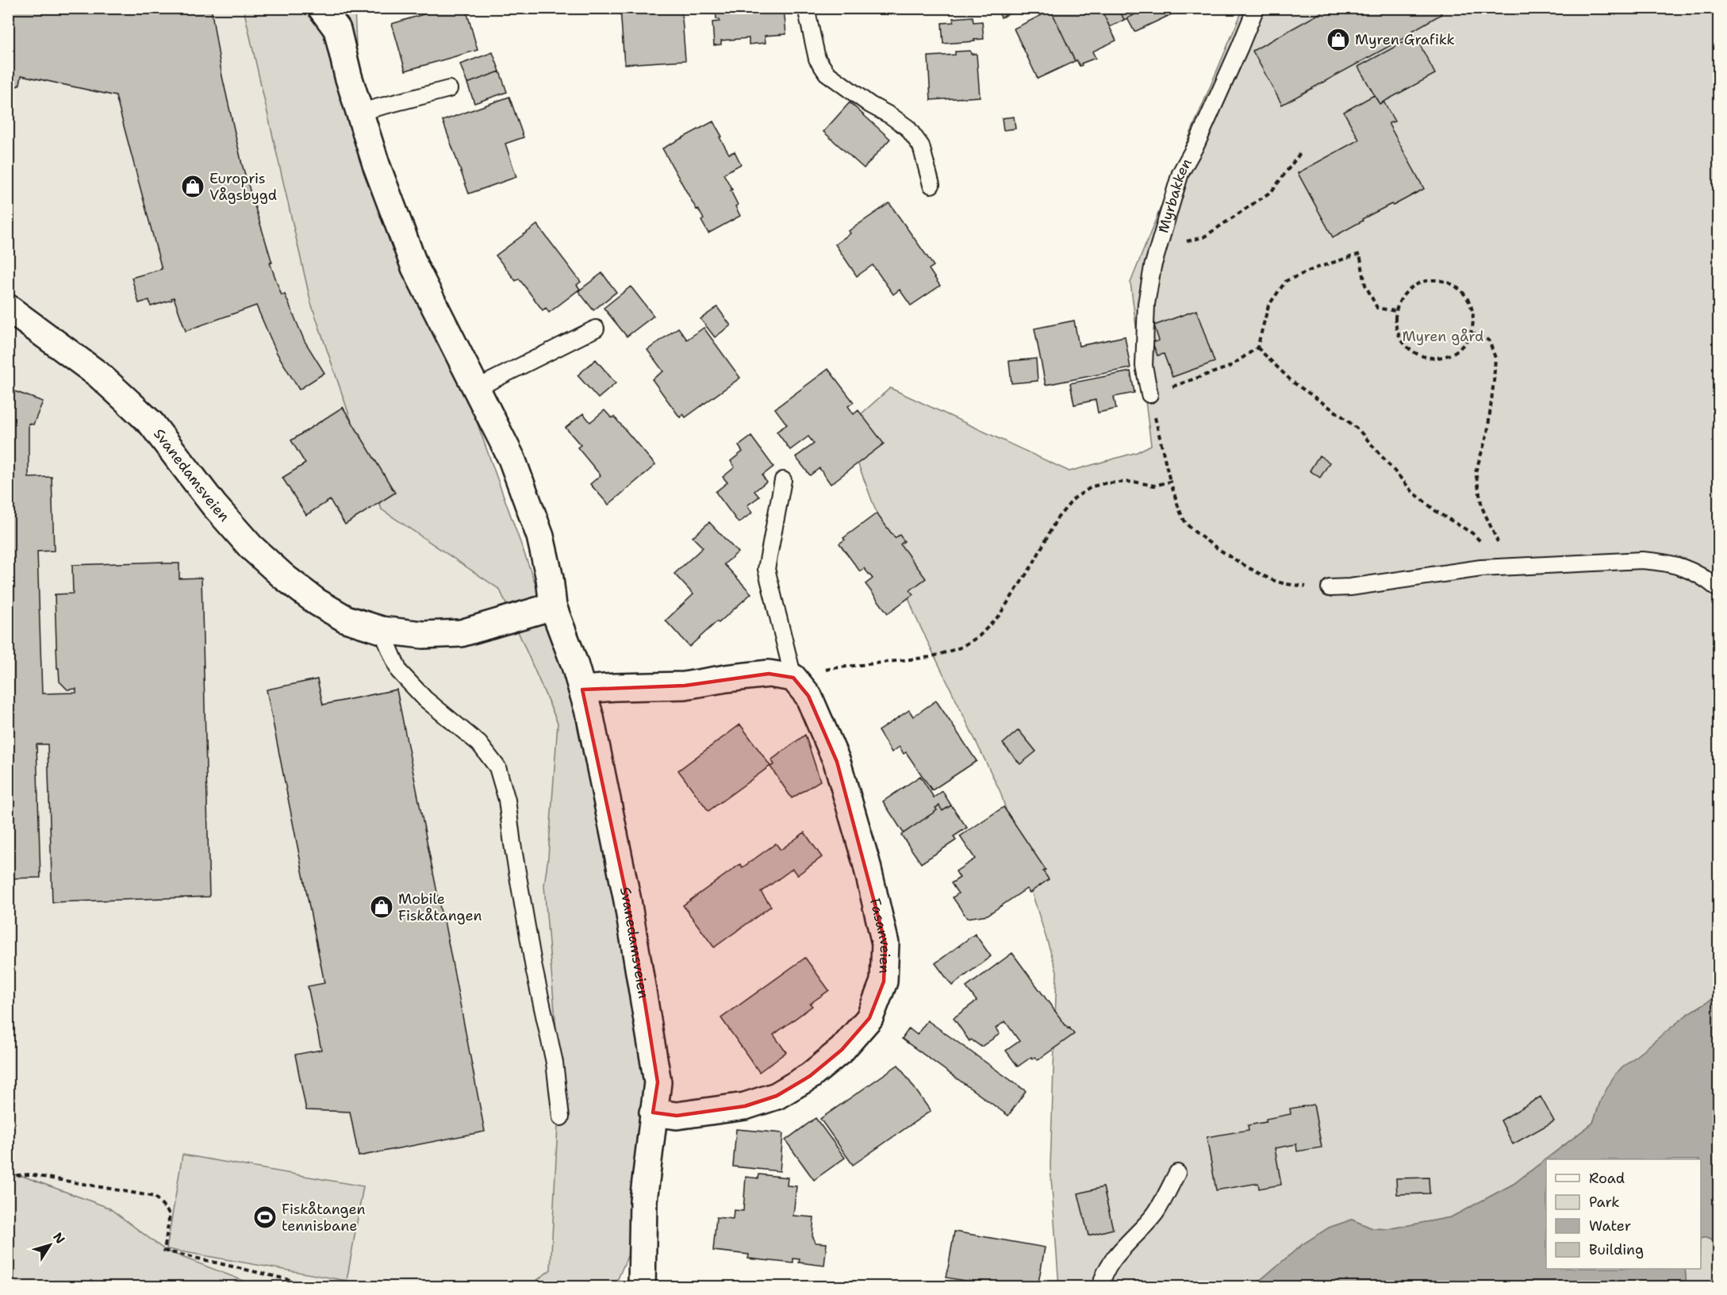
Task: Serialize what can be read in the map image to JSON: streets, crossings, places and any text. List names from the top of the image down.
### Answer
{
  "streets": {
    "street": ["Svanedamsveien", "Fasanveien"],
    "lane": ["Myrbakken"]
  },
  "crossings": [
    ["Svanedamsveien", "Fasanveien"]
  ],
  "parks": ["Myren gård"],
  "places": {
    "shop": ["Myren Grafikk", "Europris Vågsbygd", "Mobile Fiskåtangen"],
    "sports": ["Fiskåtangen tennisbane"]
  },
  "legend": [
    "Road",
    "Park",
    "Water",
    "Building"
  ],
  "north": "top right"
}
